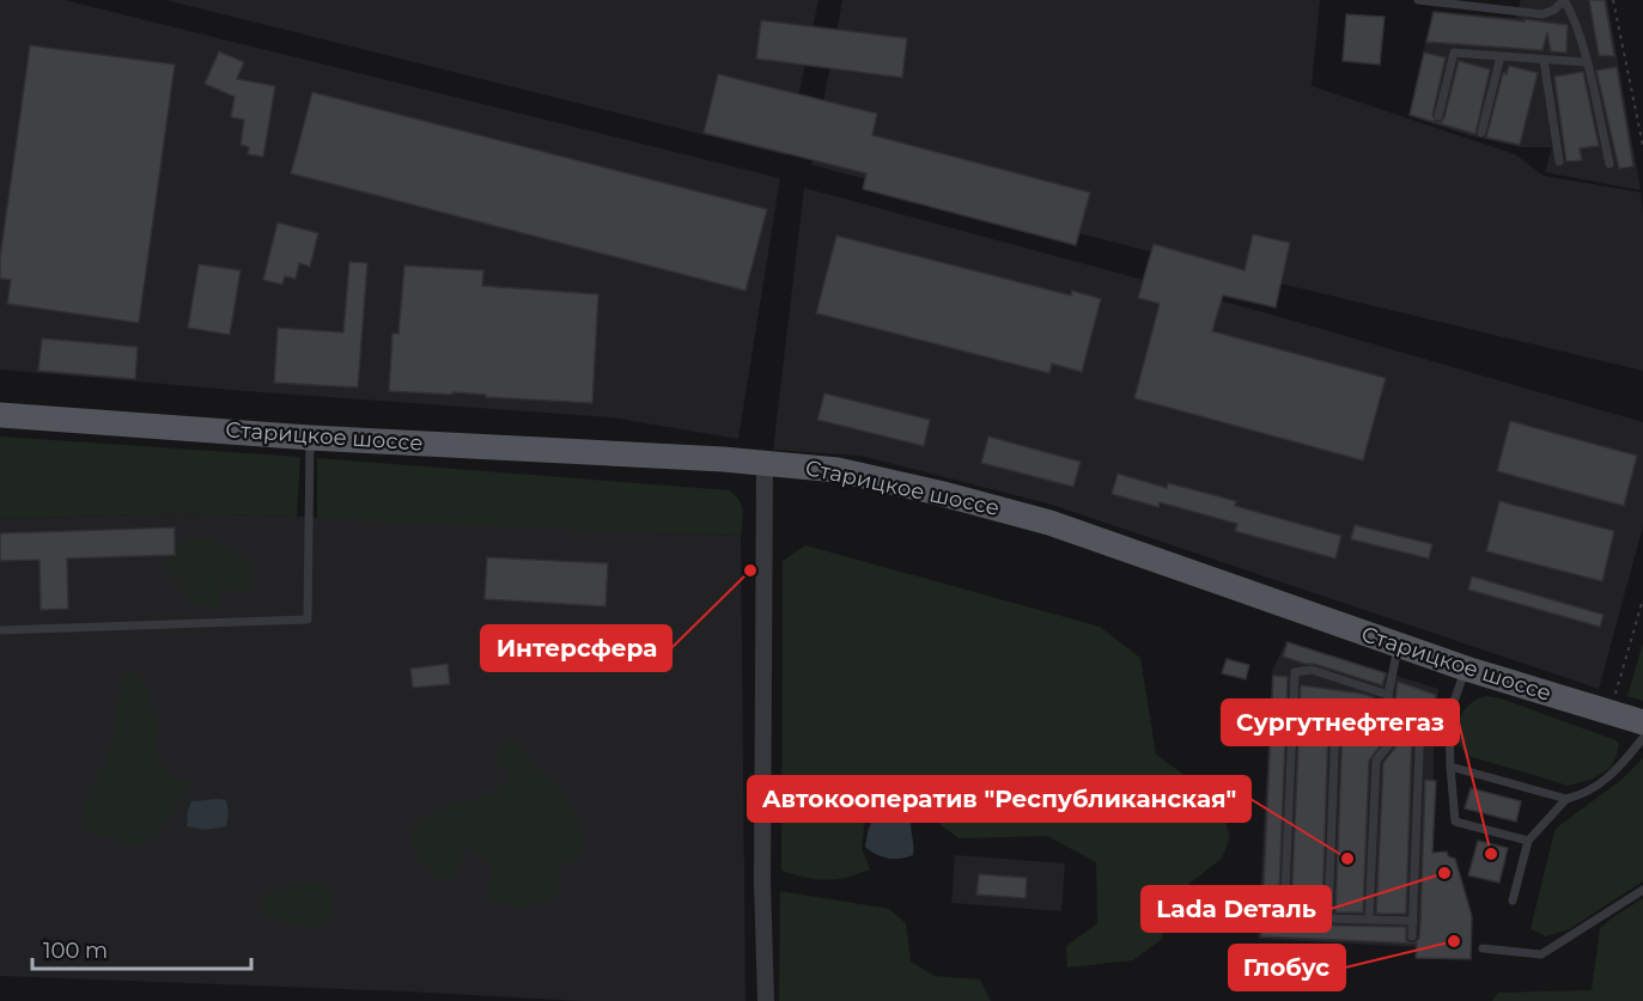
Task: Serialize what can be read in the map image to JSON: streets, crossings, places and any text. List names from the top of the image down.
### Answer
{
  "streets": {
    "main road": ["Старицкое шоссе"]
  },
  "places": [
    "Интерсфера",
    "Сургутнефтегаз",
    "Автокооператив \"Республиканская\"",
    "Lada Dеталь",
    "Глобус"
  ],
  "scale_bar": "100 m"
}
